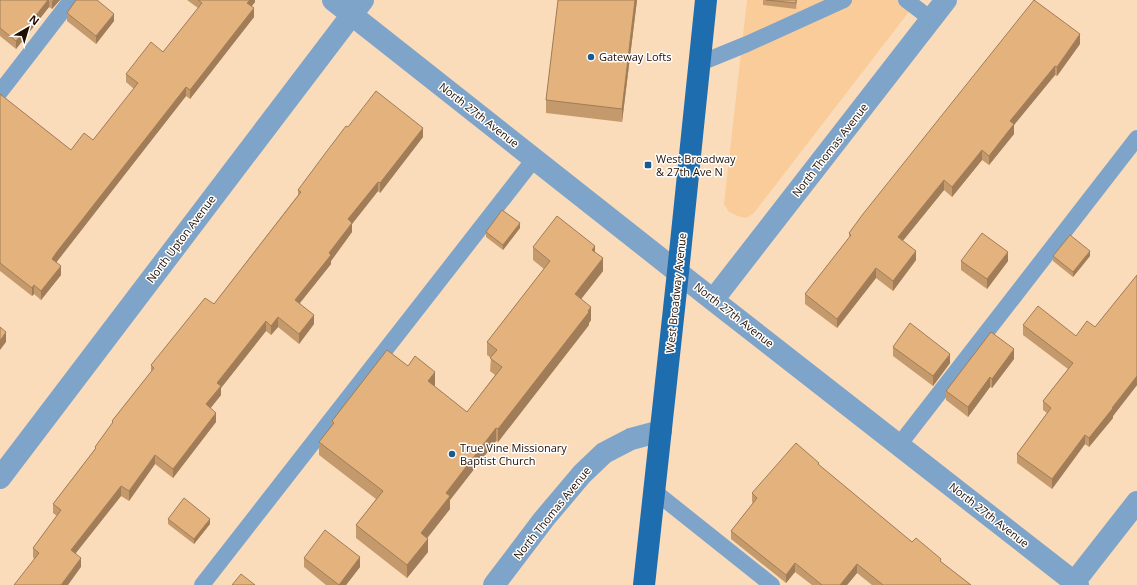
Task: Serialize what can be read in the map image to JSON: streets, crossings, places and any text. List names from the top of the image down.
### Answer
{
  "streets": {
    "main road": ["West Broadway Avenue"],
    "street": ["North 27th Avenue", "North Thomas Avenue", "North Upton Avenue"]
  },
  "crossings": [
    ["North 27th Avenue", "North Thomas Avenue"],
    ["North 27th Avenue", "North Upton Avenue"],
    ["North 27th Avenue", "West Broadway Avenue"],
    ["North Thomas Avenue", "West Broadway Avenue"]
  ],
  "places": {
    "other": ["Gateway Lofts", "True Vine Missionary Baptist Church"],
    "transit": ["West Broadway & 27th Ave N"]
  },
  "north": "top right"
}
